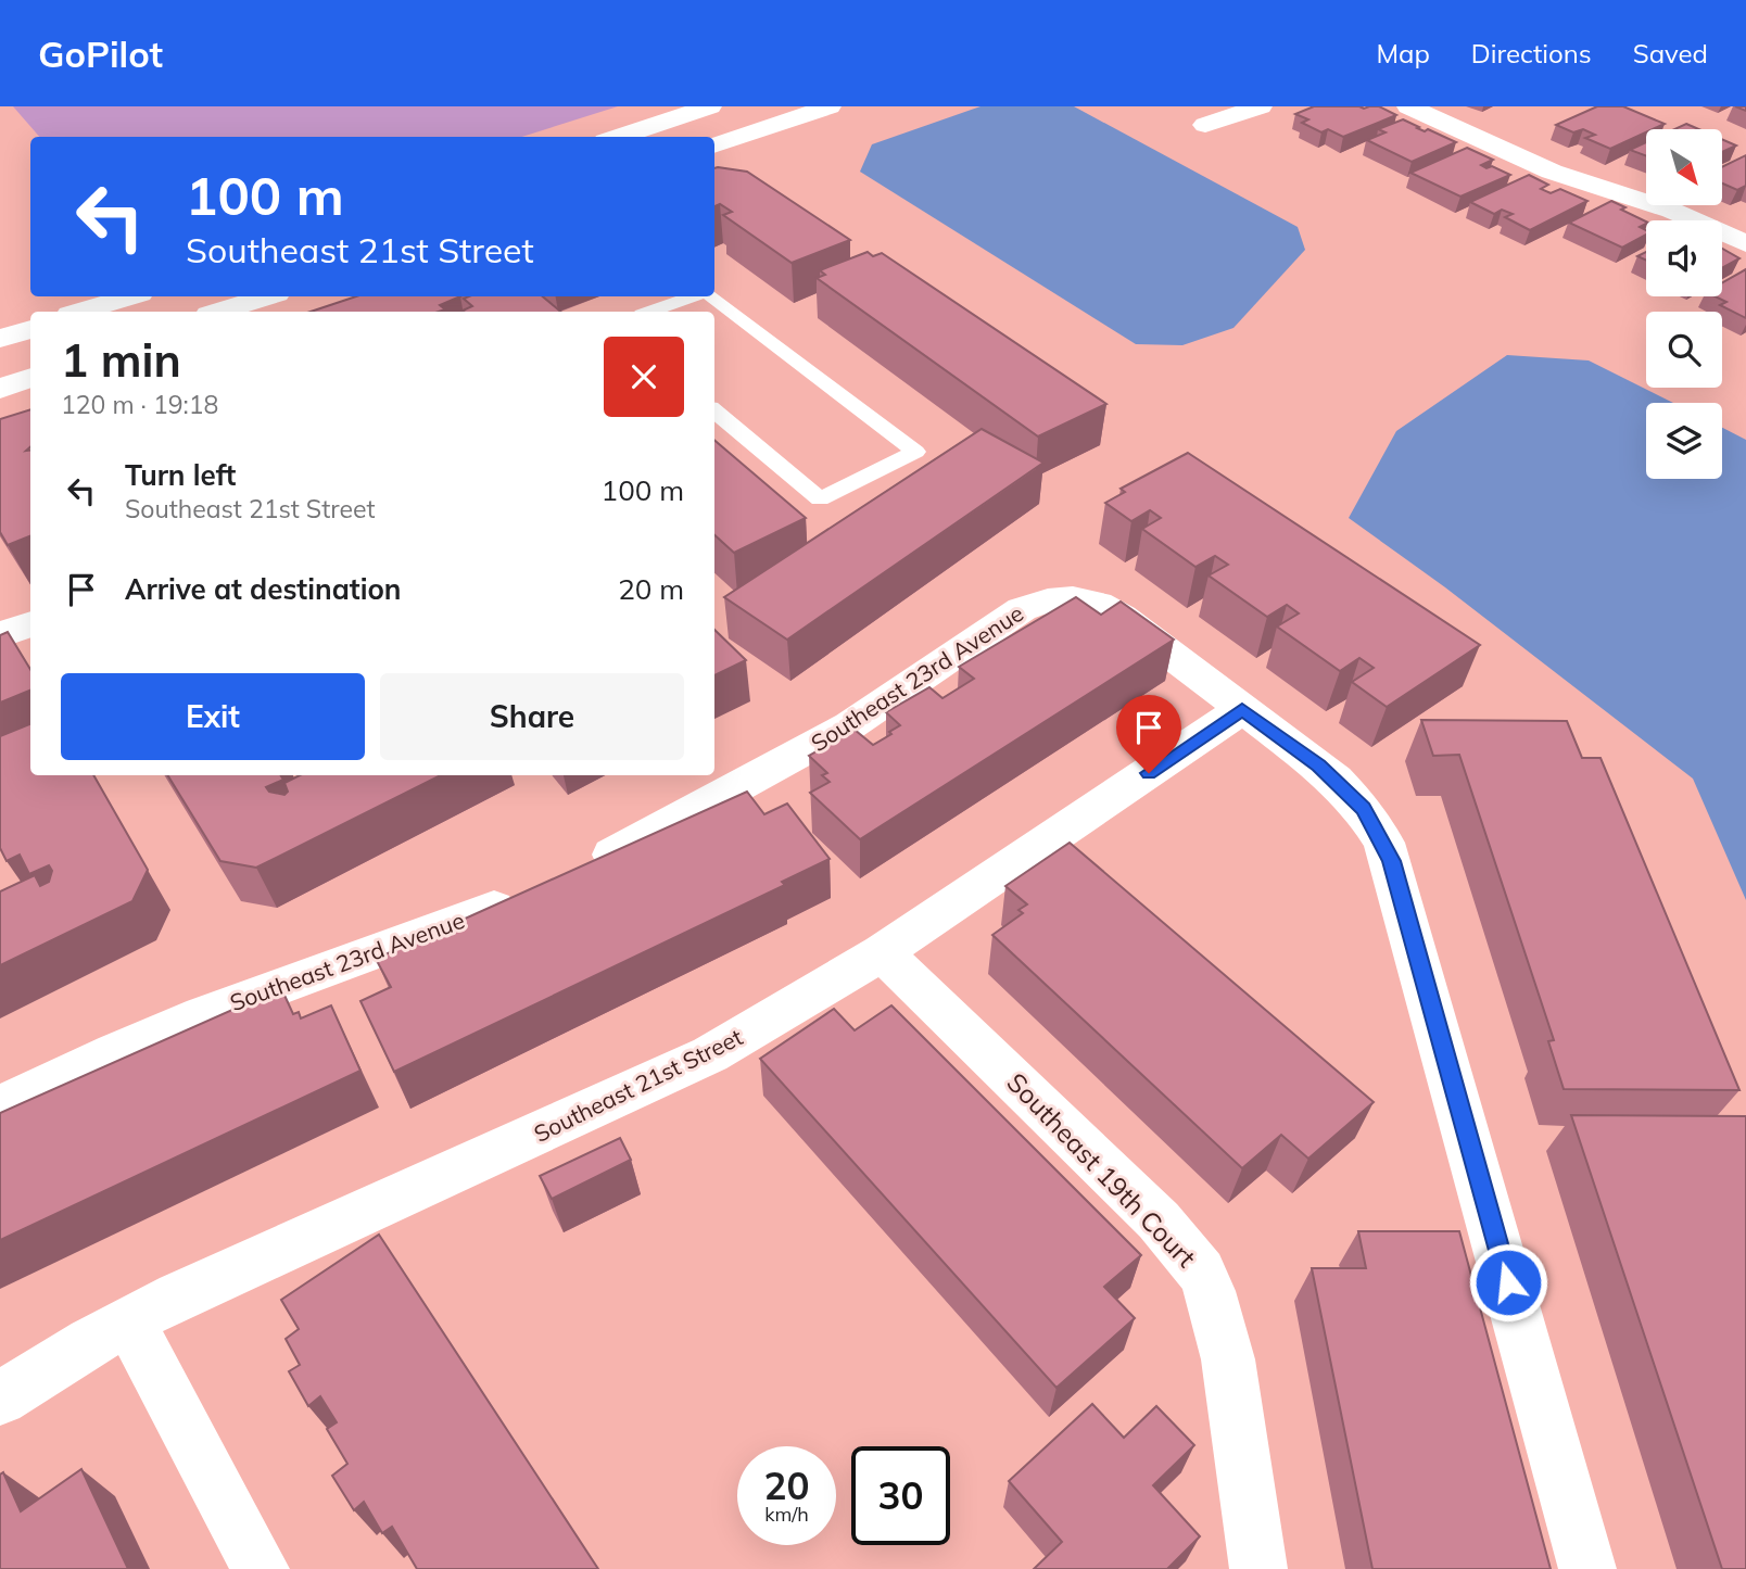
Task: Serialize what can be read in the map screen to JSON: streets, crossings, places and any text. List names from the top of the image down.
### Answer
{
  "streets": {
    "street": ["Southeast 23rd Avenue", "Southeast 21st Street", "Southeast 19th Court"]
  },
  "crossings": [
    ["Southeast 23rd Avenue", "Southeast 21st Street"],
    ["Southeast 21st Street", "Southeast 19th Court"]
  ],
  "north": "bottom right",
  "page": {
    "header": "GoPilot",
    "nav": ["Map", "Directions", "Saved"],
    "turn": ["100 m", "Southeast 21st Street"],
    "heading": ["1 min", "120 m · 19:18"],
    "list": [
      {
        "name": "Turn left",
        "note": "Southeast 21st Street",
        "value": "100 m"
      },
      {
        "name": "Arrive at destination",
        "value": "20 m"
      }
    ],
    "buttons": ["Exit", "Share"],
    "speed": "20 km/h",
    "limit": "30"
  }
}
